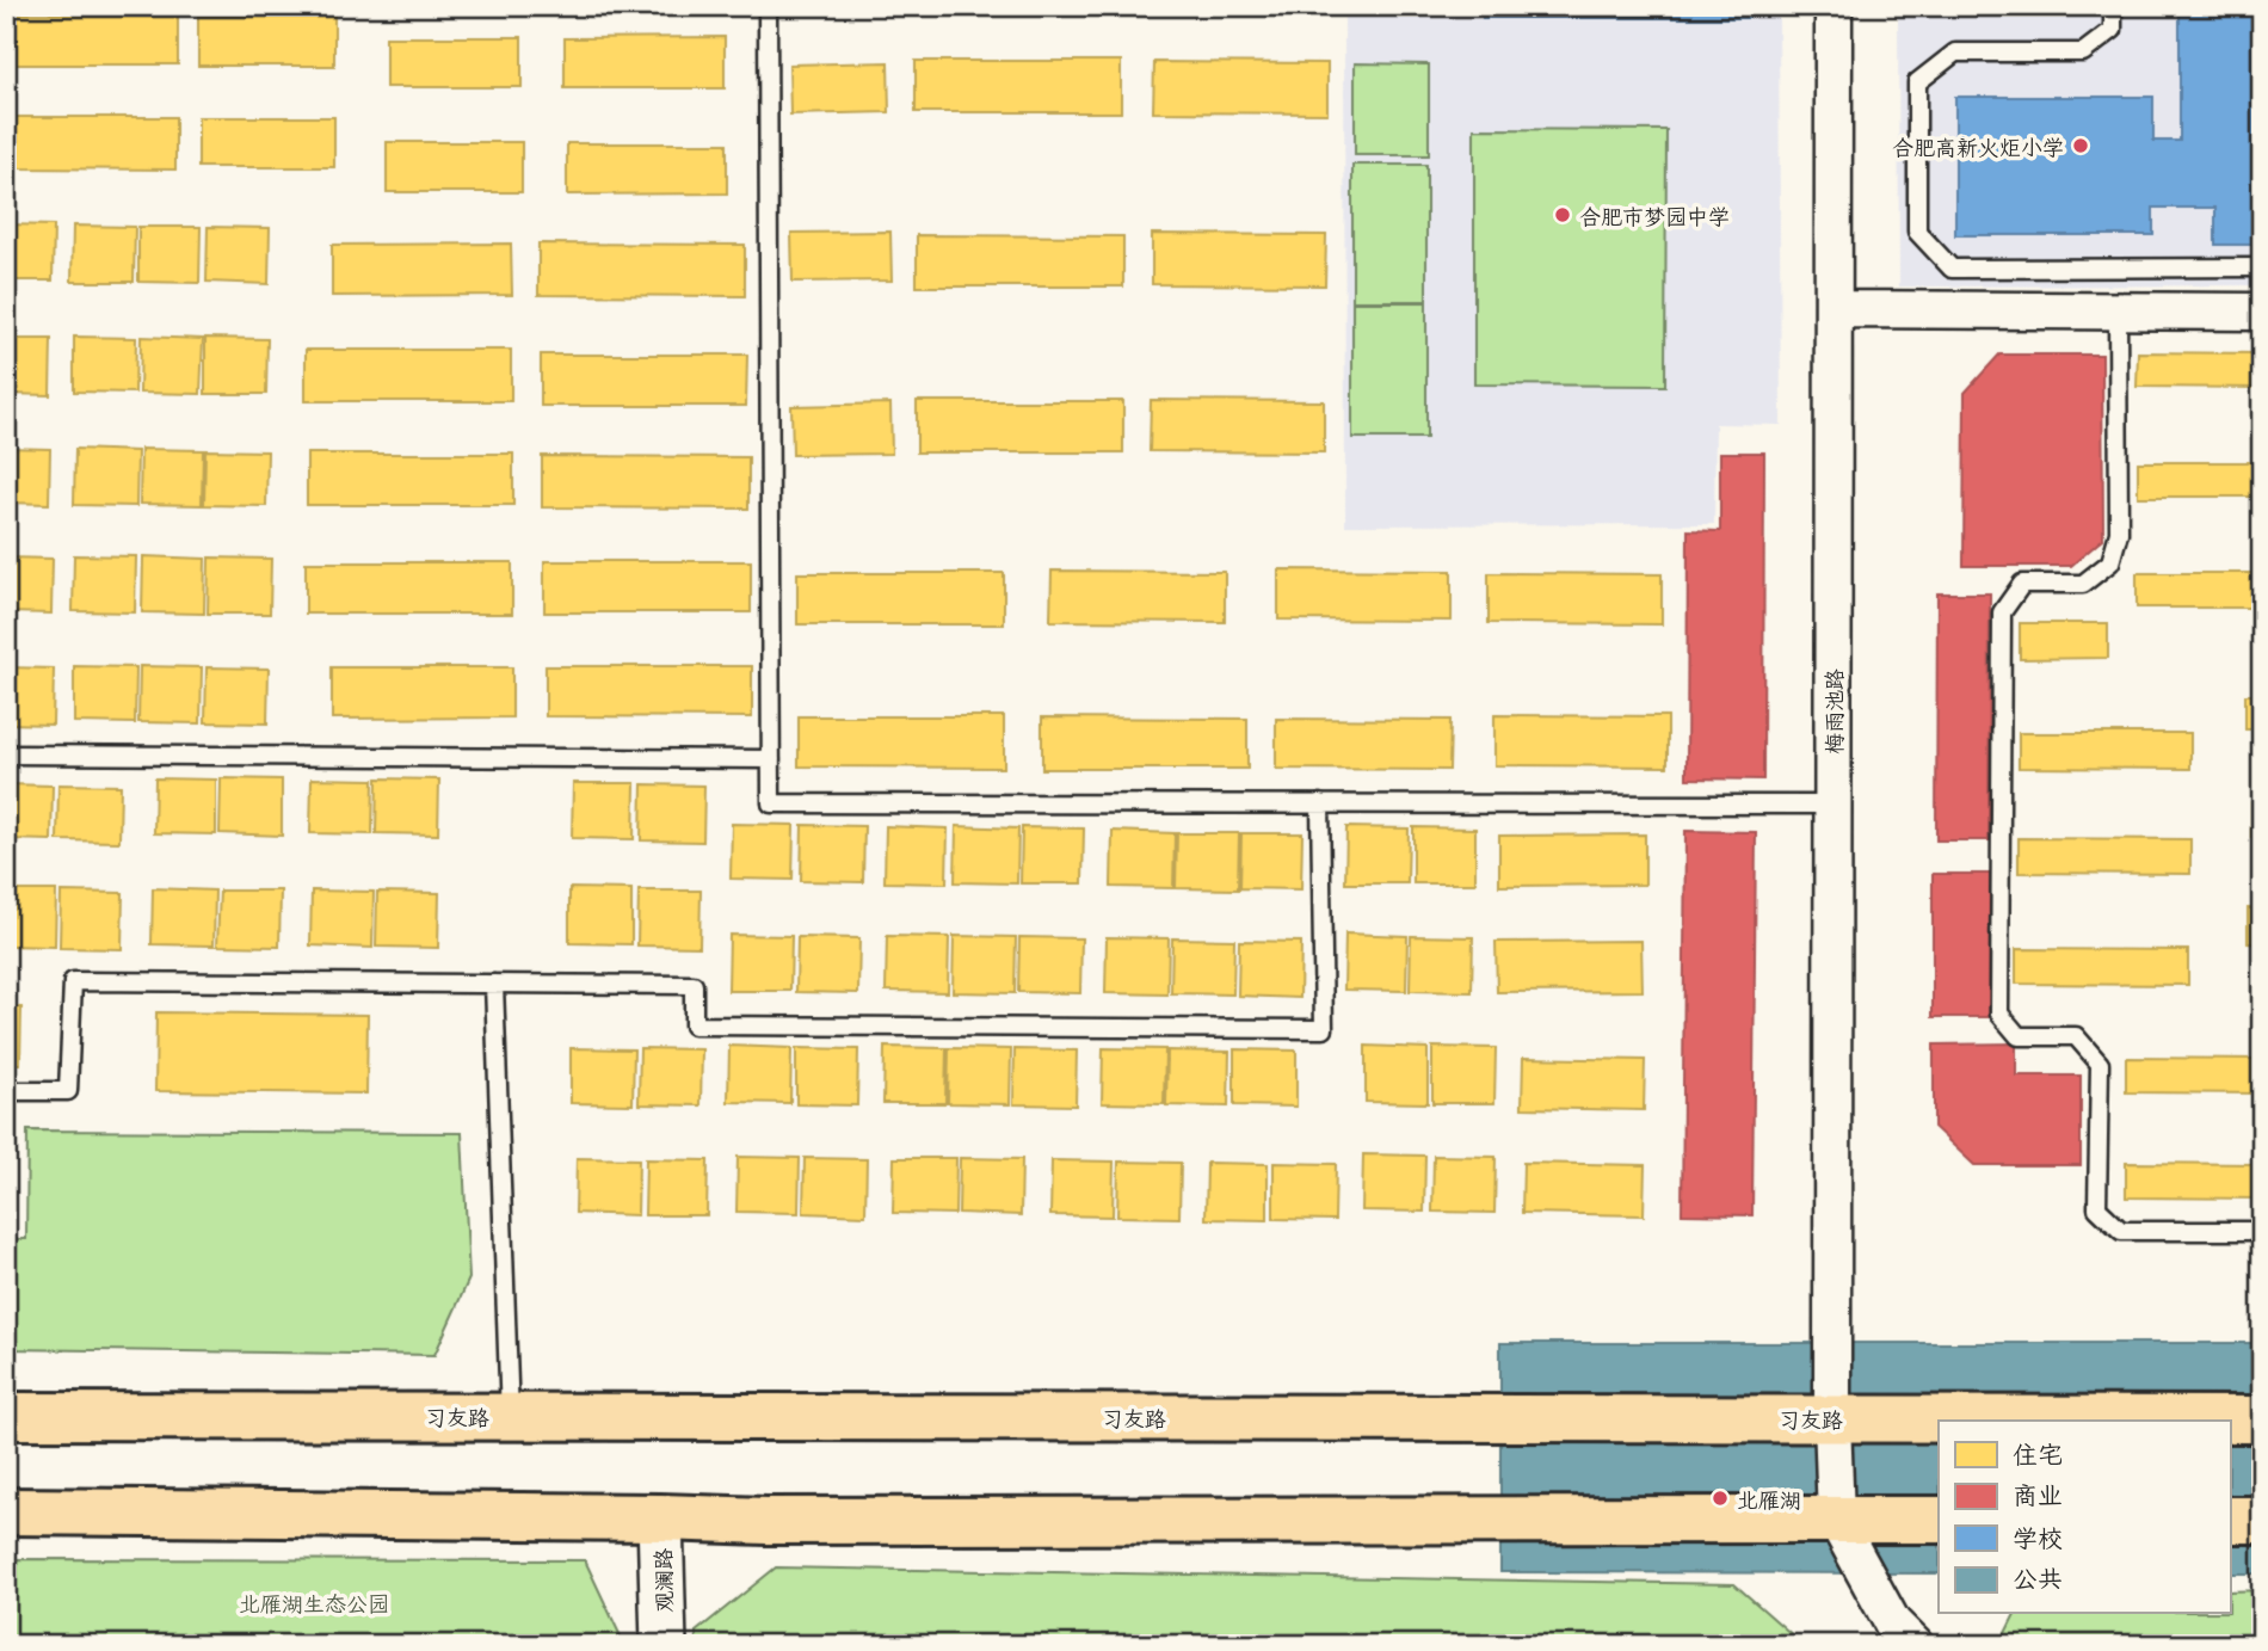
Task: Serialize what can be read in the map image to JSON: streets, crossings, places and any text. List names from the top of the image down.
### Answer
{
  "streets": {
    "main road": ["习友路"],
    "street": ["梅雨池路", "观澜路"]
  },
  "crossings": [
    ["梅雨池路", "习友路"]
  ],
  "parks": ["北雁湖生态公园"],
  "places": ["合肥高新火炬小学", "合肥市梦园中学", "北雁湖"],
  "legend": [
    "住宅",
    "商业",
    "学校",
    "公共"
  ]
}
